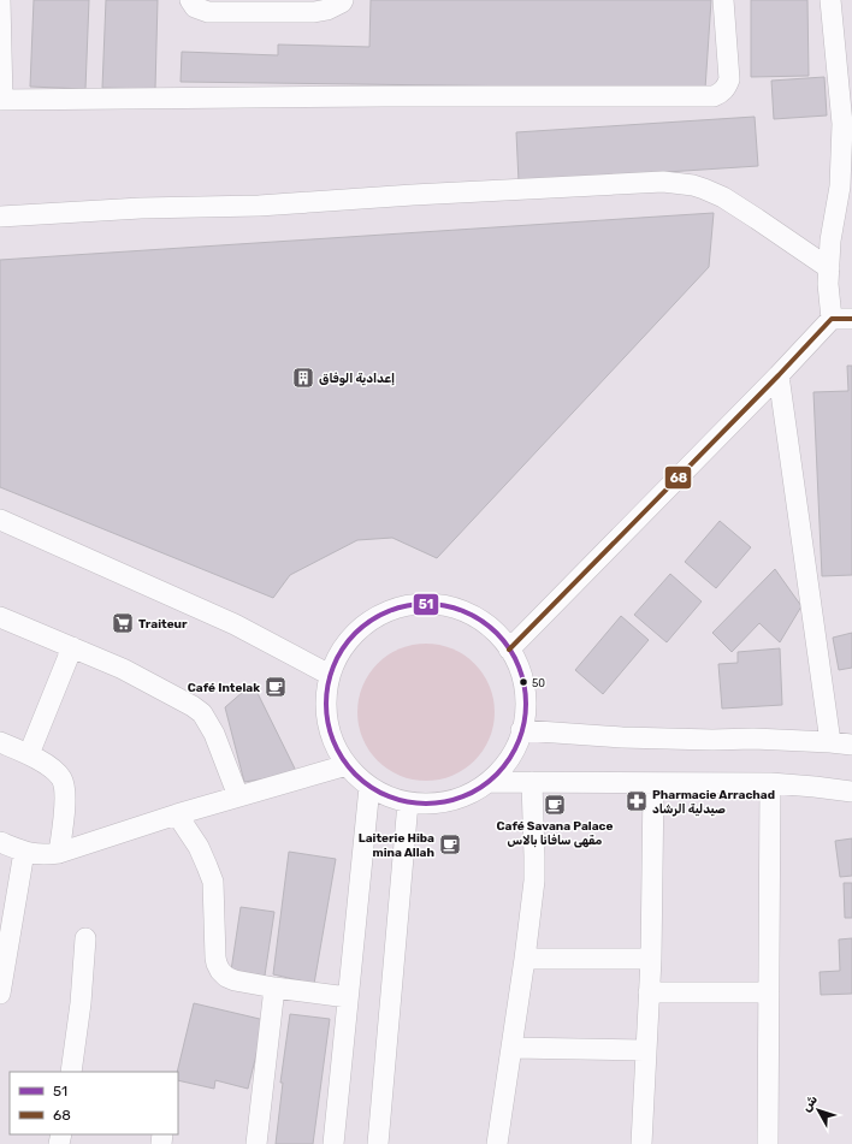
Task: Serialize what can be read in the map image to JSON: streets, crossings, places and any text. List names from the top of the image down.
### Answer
{
  "places": {
    "building": ["إعدادية الوفاق"],
    "supermarket": ["Traiteur"],
    "other": ["50"],
    "cafe": ["Café Intelak", "Café Savana Palace مقهى سافانا بالاس", "Laiterie Hiba mina Allah"],
    "pharmacy": ["Pharmacie Arrachad صيدلية الرشاد"]
  },
  "lines": ["transit line 68", "transit line 51"],
  "legend": ["51", "68"],
  "north": "top left"
}
